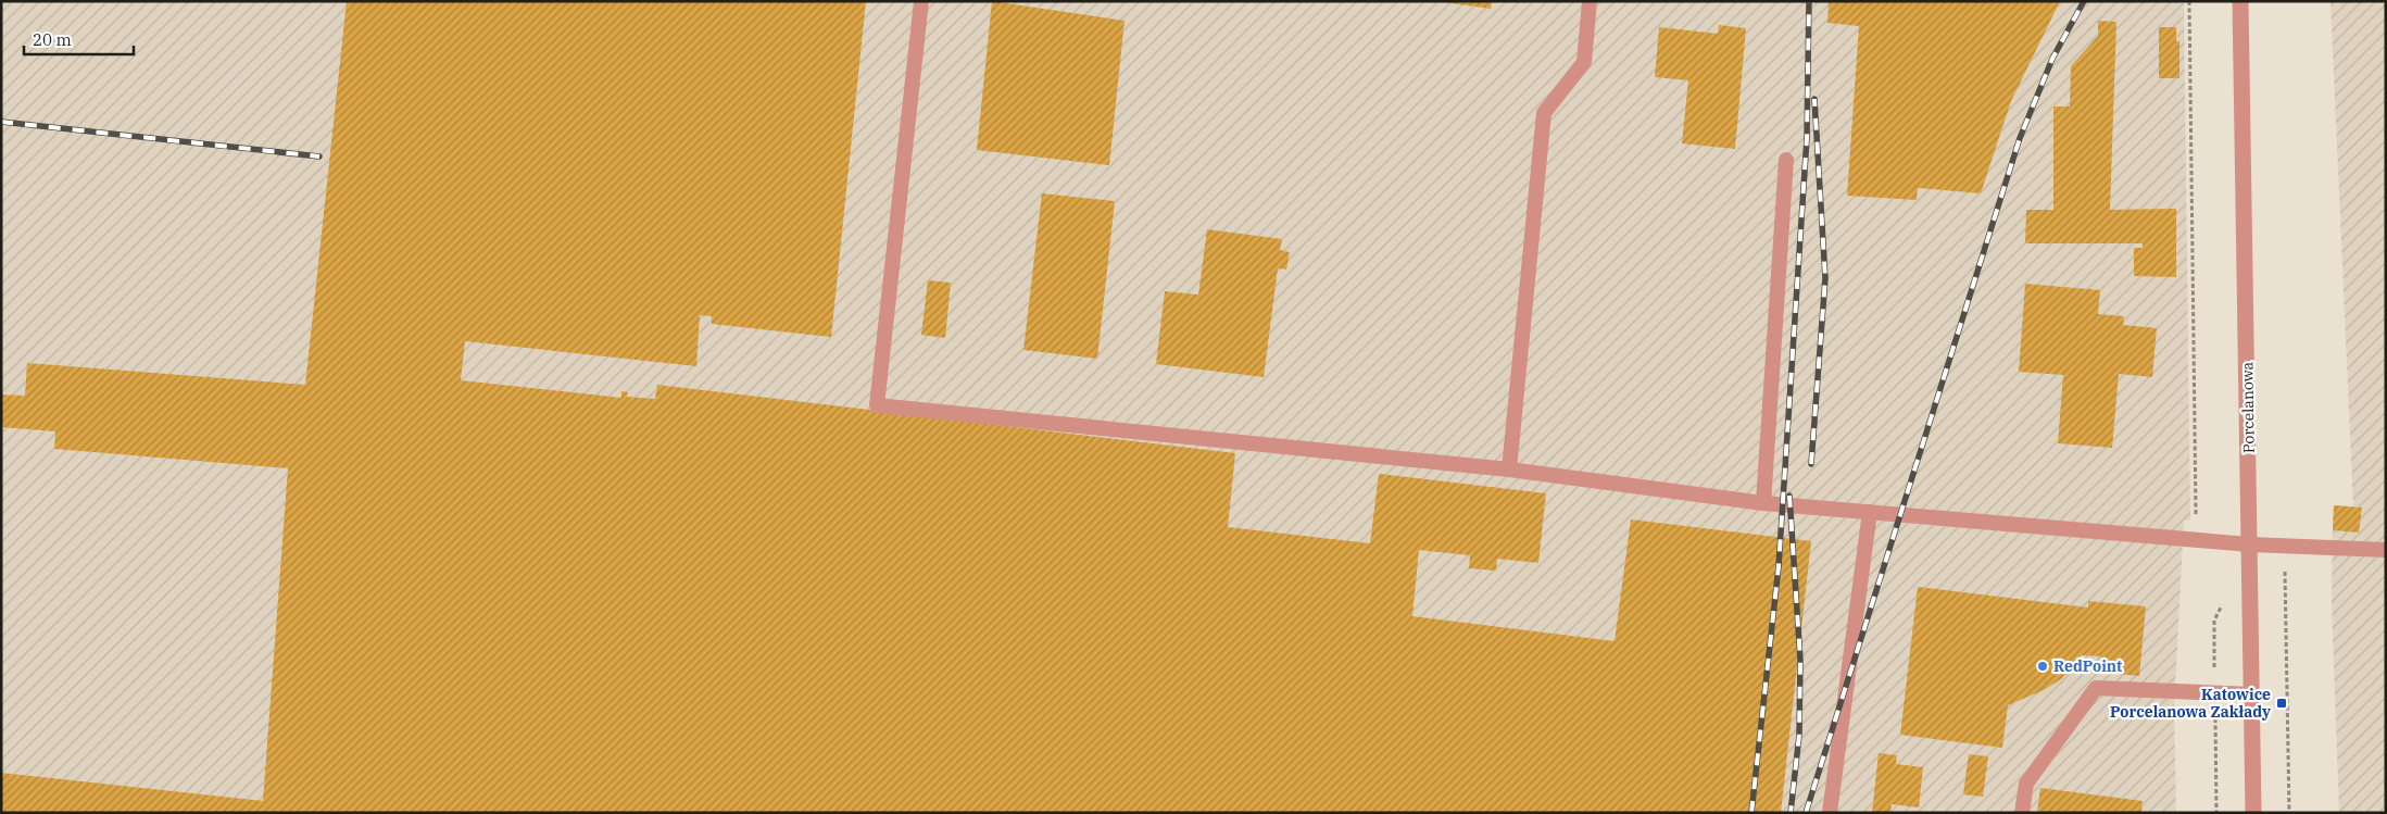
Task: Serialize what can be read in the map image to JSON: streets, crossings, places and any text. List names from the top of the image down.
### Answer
{
  "streets": {
    "street": ["Porcelanowa"]
  },
  "places": {
    "other": ["RedPoint"],
    "transit": ["Katowice Porcelanowa Zakłady"]
  },
  "scale_bar": "20 m"
}
